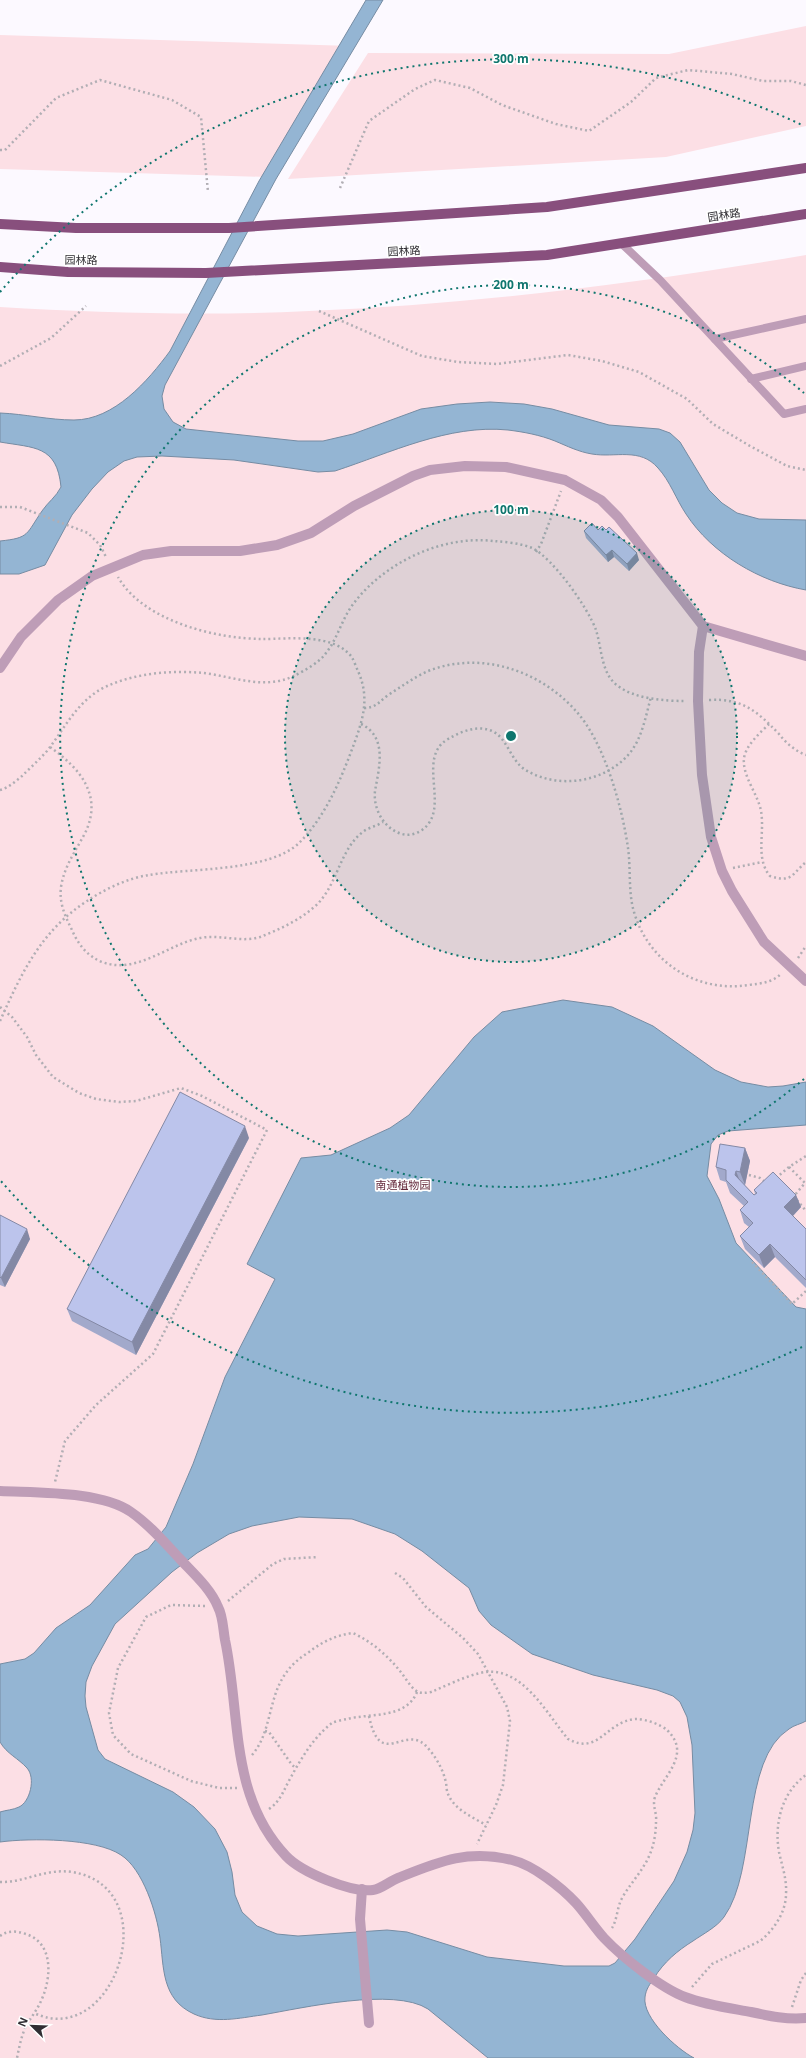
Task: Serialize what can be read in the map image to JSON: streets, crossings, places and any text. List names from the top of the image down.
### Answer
{
  "streets": {
    "main road": ["园林路"]
  },
  "parks": ["南通植物园"],
  "north": "top left",
  "rings": ["300 m", "200 m", "100 m"]
}
